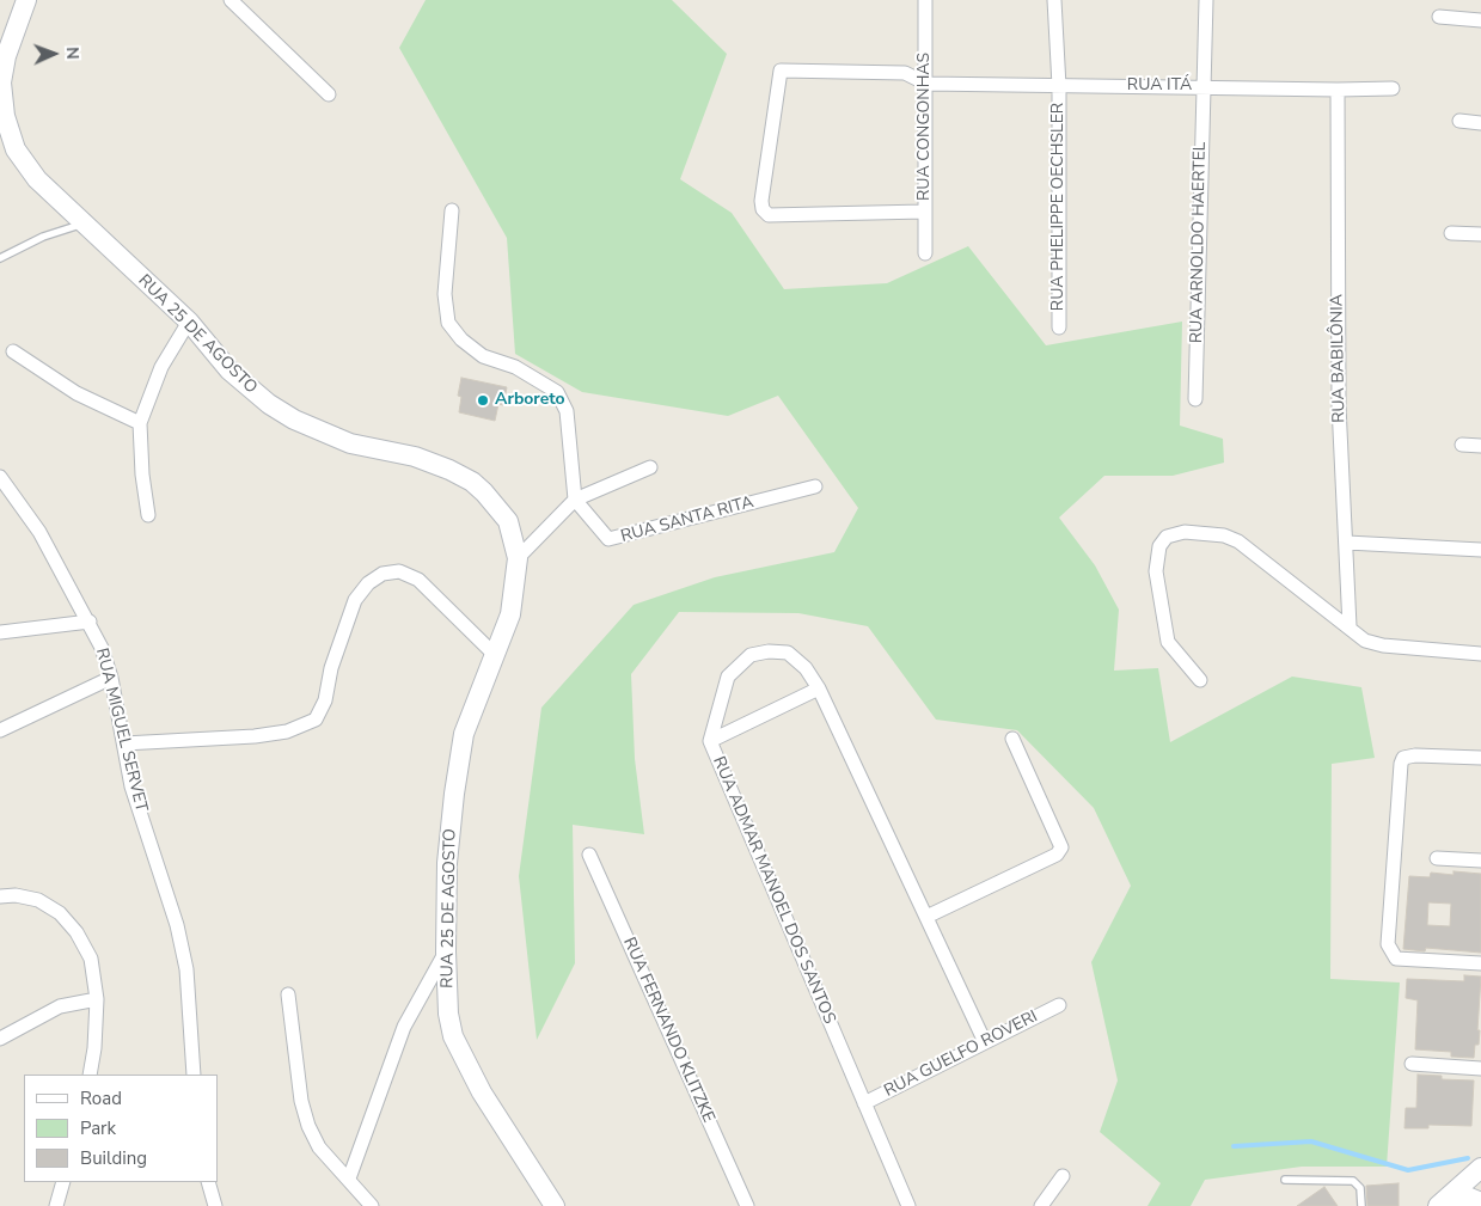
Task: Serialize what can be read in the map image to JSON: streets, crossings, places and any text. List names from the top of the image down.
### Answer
{
  "streets": {
    "street": [
      "RUA ITÁ",
      "RUA CONGONHAS",
      "RUA PHELIPPE OECHSLER",
      "RUA ARNOLDO HAERTEL",
      "RUA 25 DE AGOSTO",
      "RUA BABILÔNIA",
      "RUA SANTA RITA",
      "RUA MIGUEL SERVET",
      "RUA ADMAR MANOEL DOS SANTOS",
      "RUA FERNANDO KLITZKE",
      "RUA GUELFO ROVERI"
    ]
  },
  "crossings": [
    ["RUA ITÁ", "RUA CONGONHAS"],
    ["RUA ITÁ", "RUA PHELIPPE OECHSLER"],
    ["RUA ITÁ", "RUA ARNOLDO HAERTEL"],
    ["RUA ITÁ", "RUA BABILÔNIA"],
    ["RUA ADMAR MANOEL DOS SANTOS", "RUA GUELFO ROVERI"]
  ],
  "places": ["Arboreto"],
  "legend": ["Road", "Park", "Building"],
  "north": "right"
}
